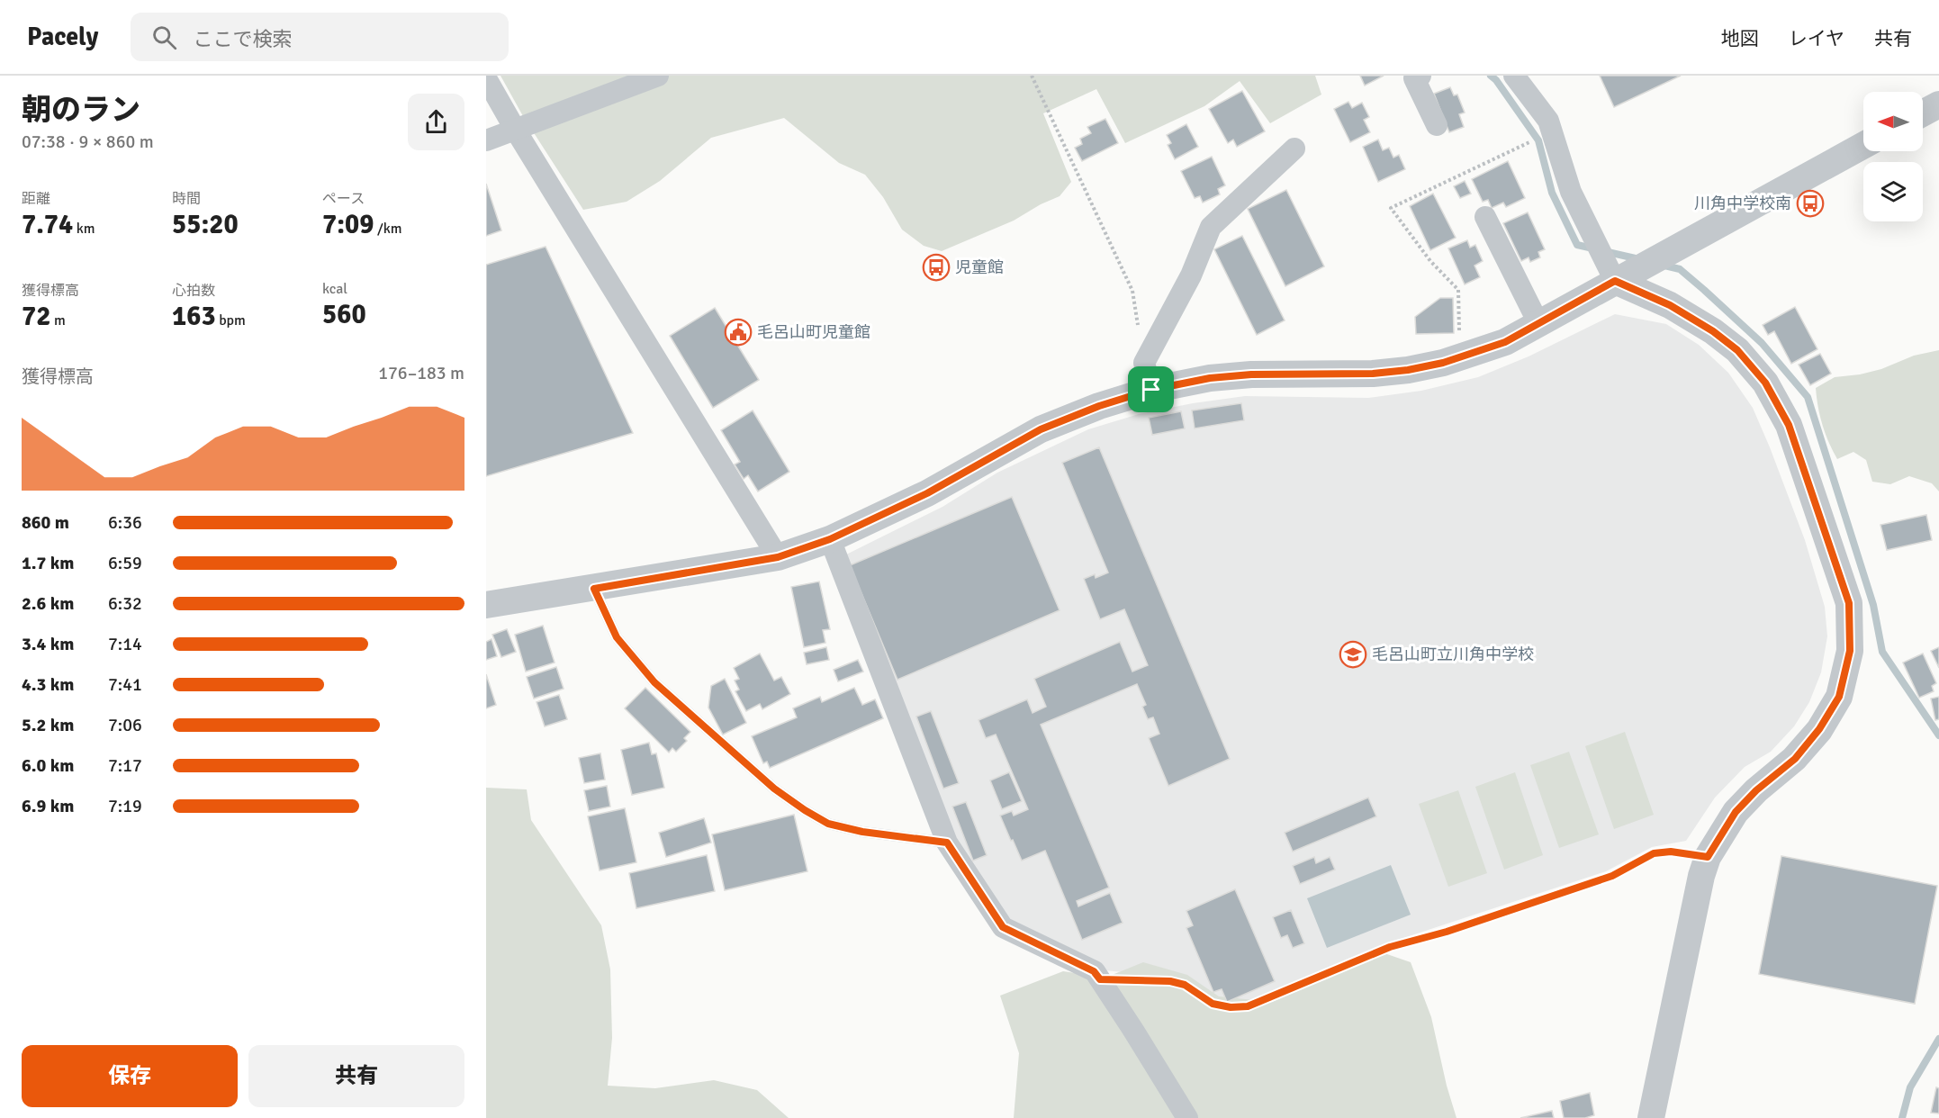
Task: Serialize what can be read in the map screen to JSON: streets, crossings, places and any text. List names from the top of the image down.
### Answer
{
  "places": {
    "bus stop": ["川角中学校南", "児童館"],
    "public building": ["毛呂山町児童館"],
    "school or university": ["毛呂山町立川角中学校"]
  },
  "north": "left",
  "page": {
    "header": "Pacely",
    "search": "ここで検索",
    "nav": ["地図", "レイヤ", "共有"],
    "heading": ["朝のラン", "07:38 · 9 × 860 m"],
    "stats": [
      ["距離", "7.74 km"],
      ["時間", "55:20"],
      ["ペース", "7:09 /km"],
      ["獲得標高", "72 m"],
      ["心拍数", "163 bpm"],
      ["kcal", "560"]
    ],
    "chart": ["獲得標高", "176–183 m"],
    "list": [
      {
        "name": "860 m",
        "note": "6:36"
      },
      {
        "name": "1.7 km",
        "note": "6:59"
      },
      {
        "name": "2.6 km",
        "note": "6:32"
      },
      {
        "name": "3.4 km",
        "note": "7:14"
      },
      {
        "name": "4.3 km",
        "note": "7:41"
      },
      {
        "name": "5.2 km",
        "note": "7:06"
      },
      {
        "name": "6.0 km",
        "note": "7:17"
      },
      {
        "name": "6.9 km",
        "note": "7:19"
      }
    ],
    "buttons": ["保存", "共有"]
  }
}
